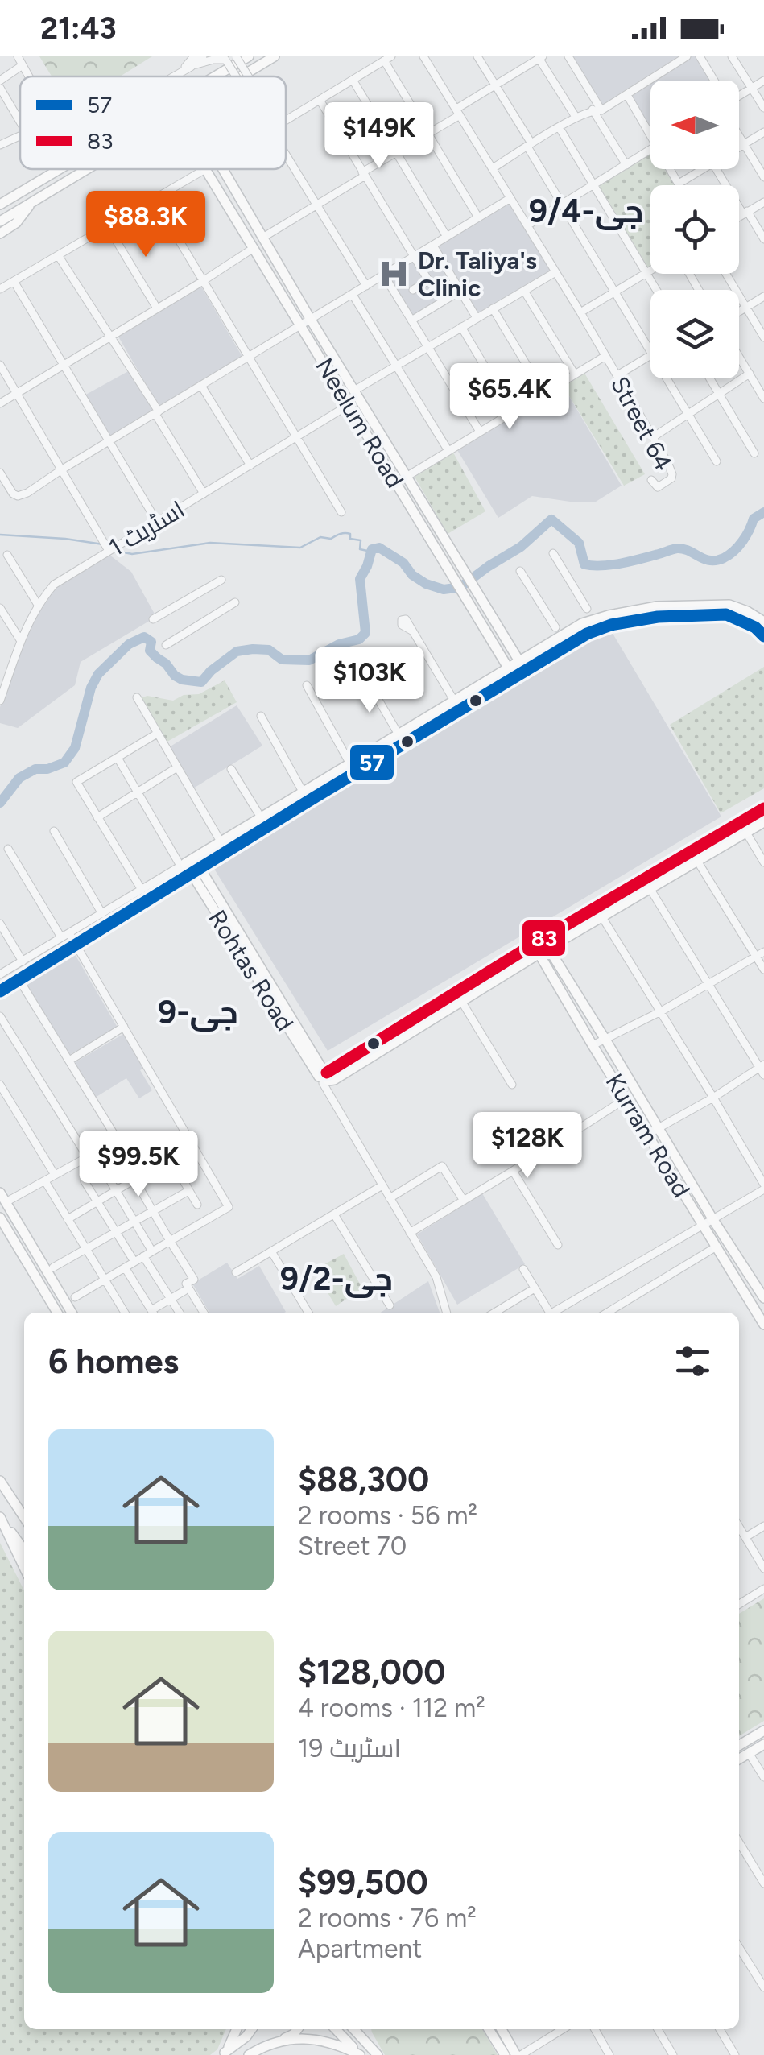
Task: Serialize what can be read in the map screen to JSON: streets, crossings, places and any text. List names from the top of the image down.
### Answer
{
  "streets": {
    "main road": ["Neelum Road", "Rohtas Road", "Kurram Road"],
    "street": ["Street 64", "اسٹریٹ 1"]
  },
  "crossings": [
    ["Neelum Road", "اسٹریٹ 1"]
  ],
  "districts": ["جی-9/4", "جی-9", "جی-9/2"],
  "places": {
    "hospital": ["Dr. Taliya's Clinic"]
  },
  "lines": ["transit line 57", "transit line 83"],
  "legend": ["57", "83"],
  "north": "left",
  "page": {
    "status": "21:43",
    "price": [
      "$149K",
      "$88.3K",
      "$65.4K",
      "$103K",
      "$128K",
      "$99.5K"
    ],
    "heading": "6 homes",
    "list": [
      {
        "name": "$88,300",
        "note": "2 rooms · 56 m² · Street 70"
      },
      {
        "name": "$128,000",
        "note": "4 rooms · 112 m² · اسٹریٹ 19"
      },
      {
        "name": "$99,500",
        "note": "2 rooms · 76 m² · Apartment"
      }
    ]
  }
}
